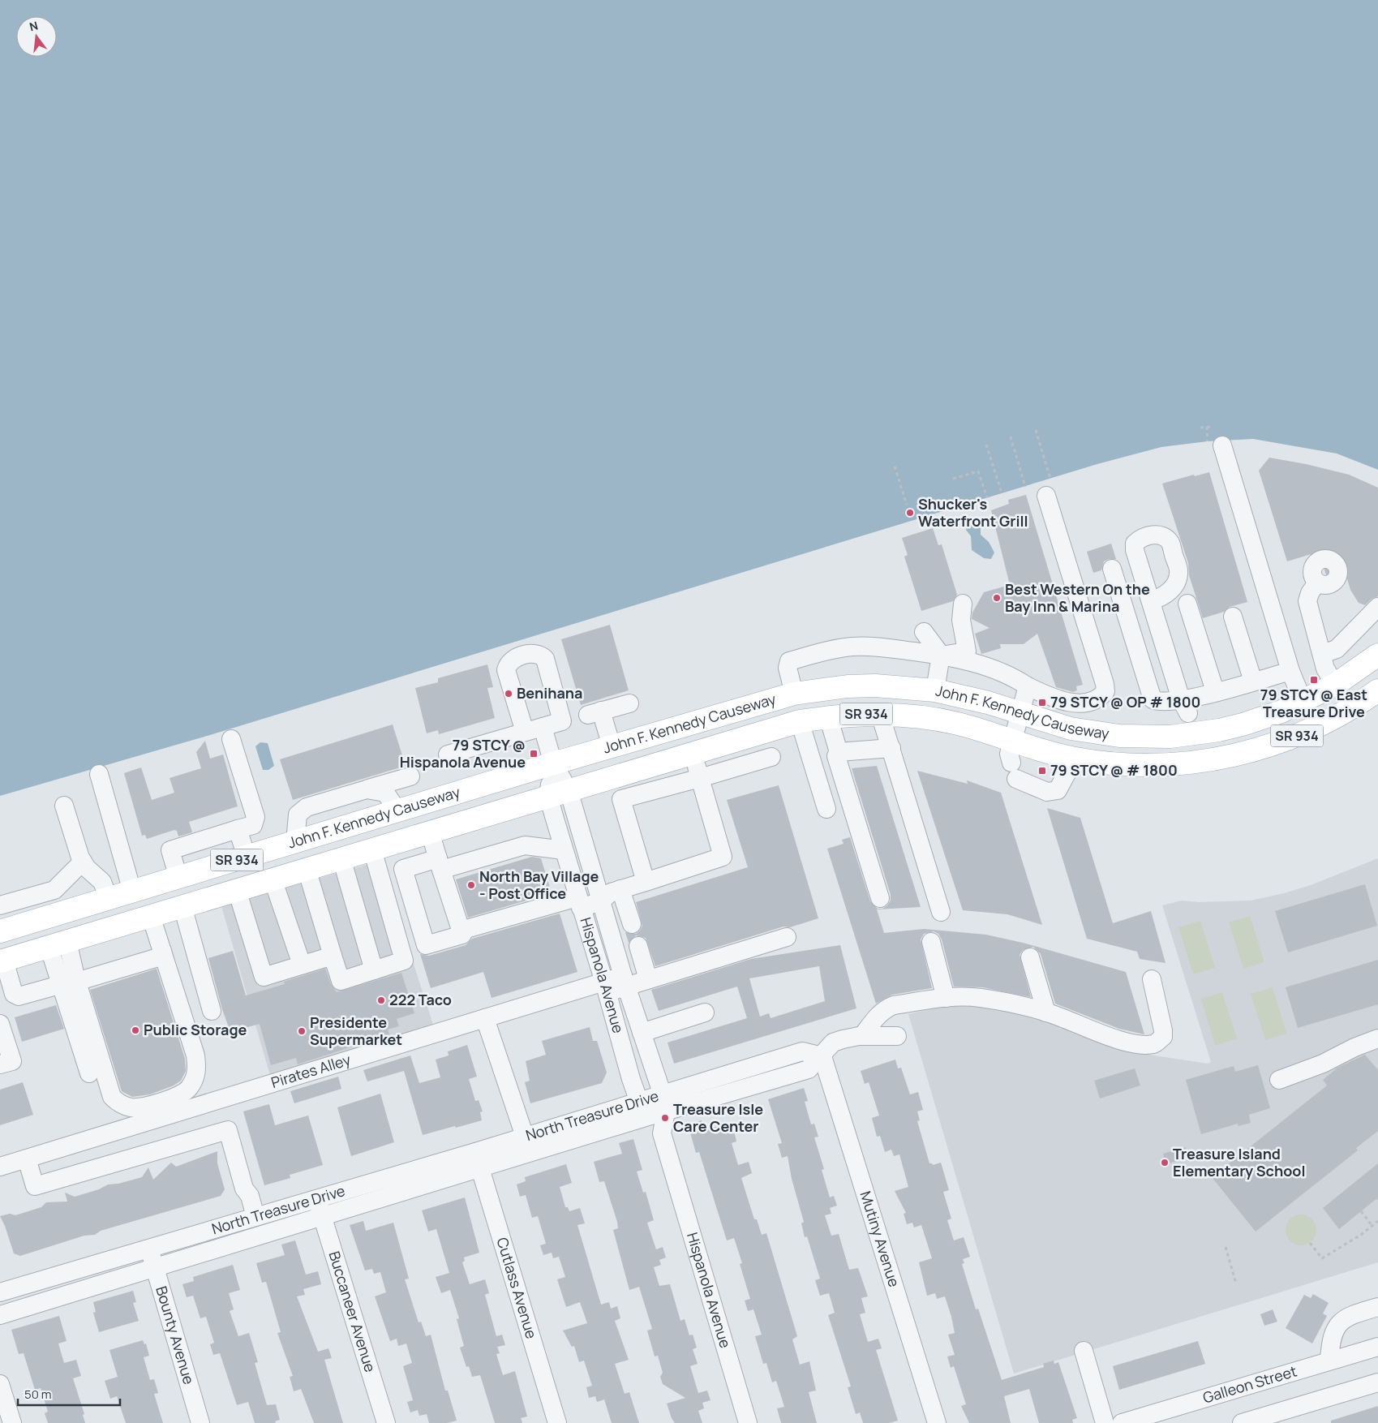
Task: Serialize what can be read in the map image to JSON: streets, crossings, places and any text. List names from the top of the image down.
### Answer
{
  "streets": {
    "main road": ["John F. Kennedy Causeway", "SR 934"],
    "street": [
      "Hispanola Avenue",
      "Pirates Alley",
      "North Treasure Drive",
      "Mutiny Avenue",
      "Cutlass Avenue",
      "Buccaneer Avenue",
      "Bounty Avenue",
      "Galleon Street"
    ]
  },
  "crossings": [
    ["John F. Kennedy Causeway", "Hispanola Avenue"],
    ["Hispanola Avenue", "Pirates Alley"],
    ["Hispanola Avenue", "North Treasure Drive"],
    ["North Treasure Drive", "Mutiny Avenue"],
    ["North Treasure Drive", "Cutlass Avenue"],
    ["North Treasure Drive", "Buccaneer Avenue"],
    ["North Treasure Drive", "Bounty Avenue"]
  ],
  "places": {
    "other": [
      "Shucker's Waterfront Grill",
      "Best Western On the Bay Inn & Marina",
      "Benihana",
      "North Bay Village - Post Office",
      "222 Taco",
      "Public Storage",
      "Presidente Supermarket",
      "Treasure Isle Care Center",
      "Treasure Island Elementary School"
    ],
    "transit": [
      "79 STCY @ East Treasure Drive",
      "79 STCY @ OP # 1800",
      "79 STCY @ Hispanola Avenue",
      "79 STCY @ # 1800"
    ]
  },
  "scale_bar": "50 m",
  "north": "top"
}
